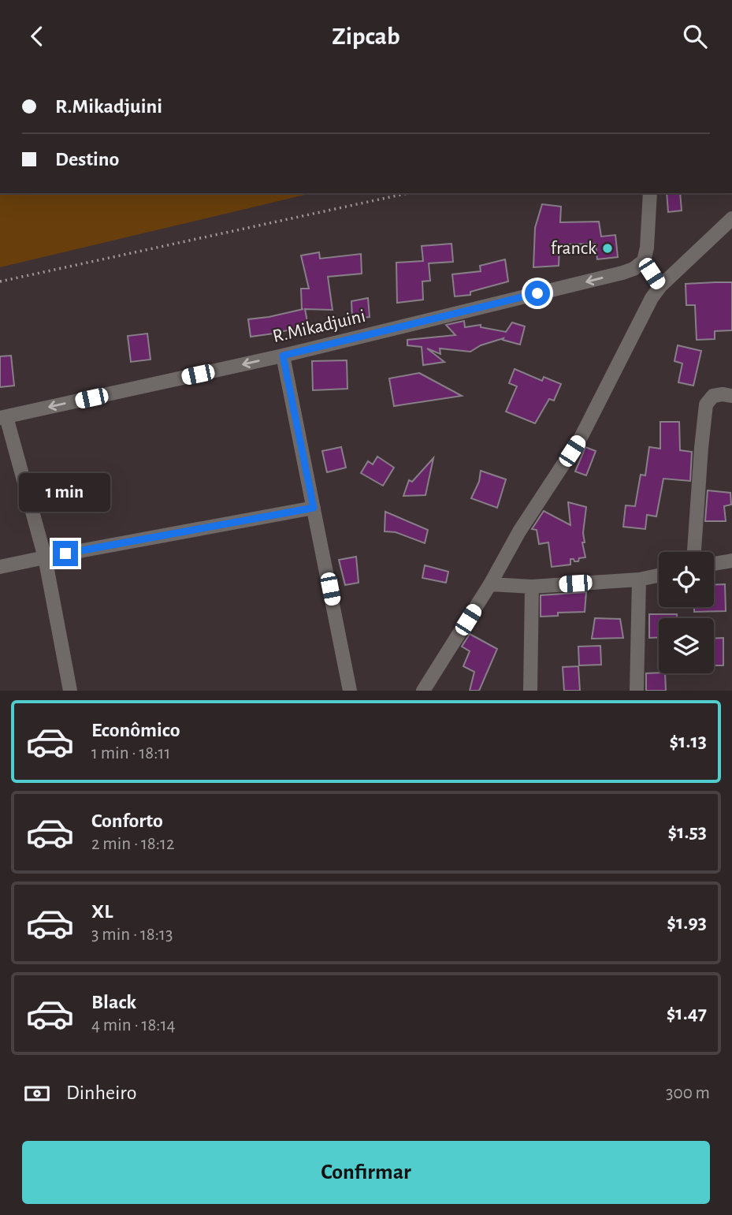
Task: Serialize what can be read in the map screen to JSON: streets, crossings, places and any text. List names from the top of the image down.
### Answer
{
  "streets": {
    "street": ["R.Mikadjuini"]
  },
  "one_way": ["R.Mikadjuini"],
  "places": ["franck"],
  "page": {
    "header": "Zipcab",
    "banner": ["R.Mikadjuini", "Destino"],
    "bubble": "1 min",
    "list": [
      {
        "name": "Econômico",
        "note": "1 min · 18:11",
        "value": "$1.13"
      },
      {
        "name": "Conforto",
        "note": "2 min · 18:12",
        "value": "$1.53"
      },
      {
        "name": "XL",
        "note": "3 min · 18:13",
        "value": "$1.93"
      },
      {
        "name": "Black",
        "note": "4 min · 18:14",
        "value": "$1.47"
      }
    ],
    "pay": ["Dinheiro", "300 m"],
    "buttons": "Confirmar"
  }
}
